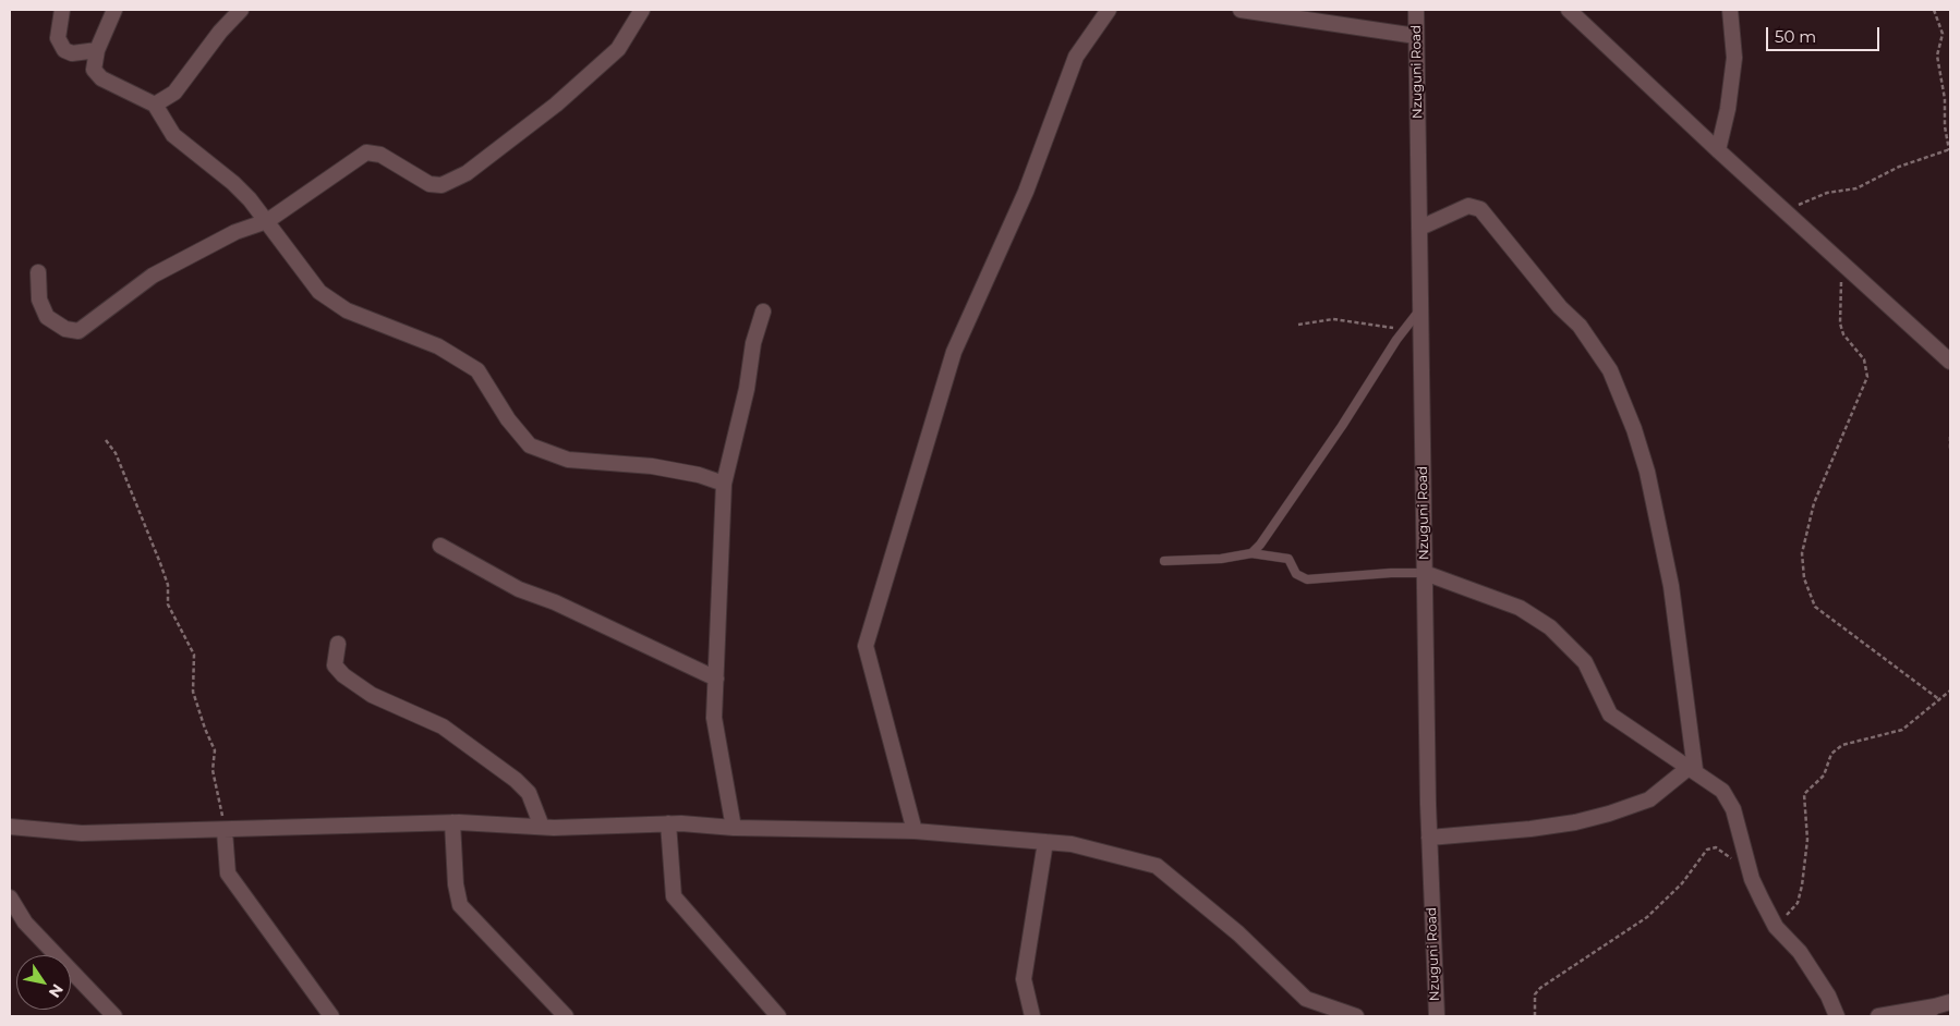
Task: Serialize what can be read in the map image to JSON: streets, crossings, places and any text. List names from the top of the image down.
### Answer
{
  "streets": {
    "street": ["Nzuguni Road"]
  },
  "scale_bar": "50 m",
  "north": "bottom right"
}
